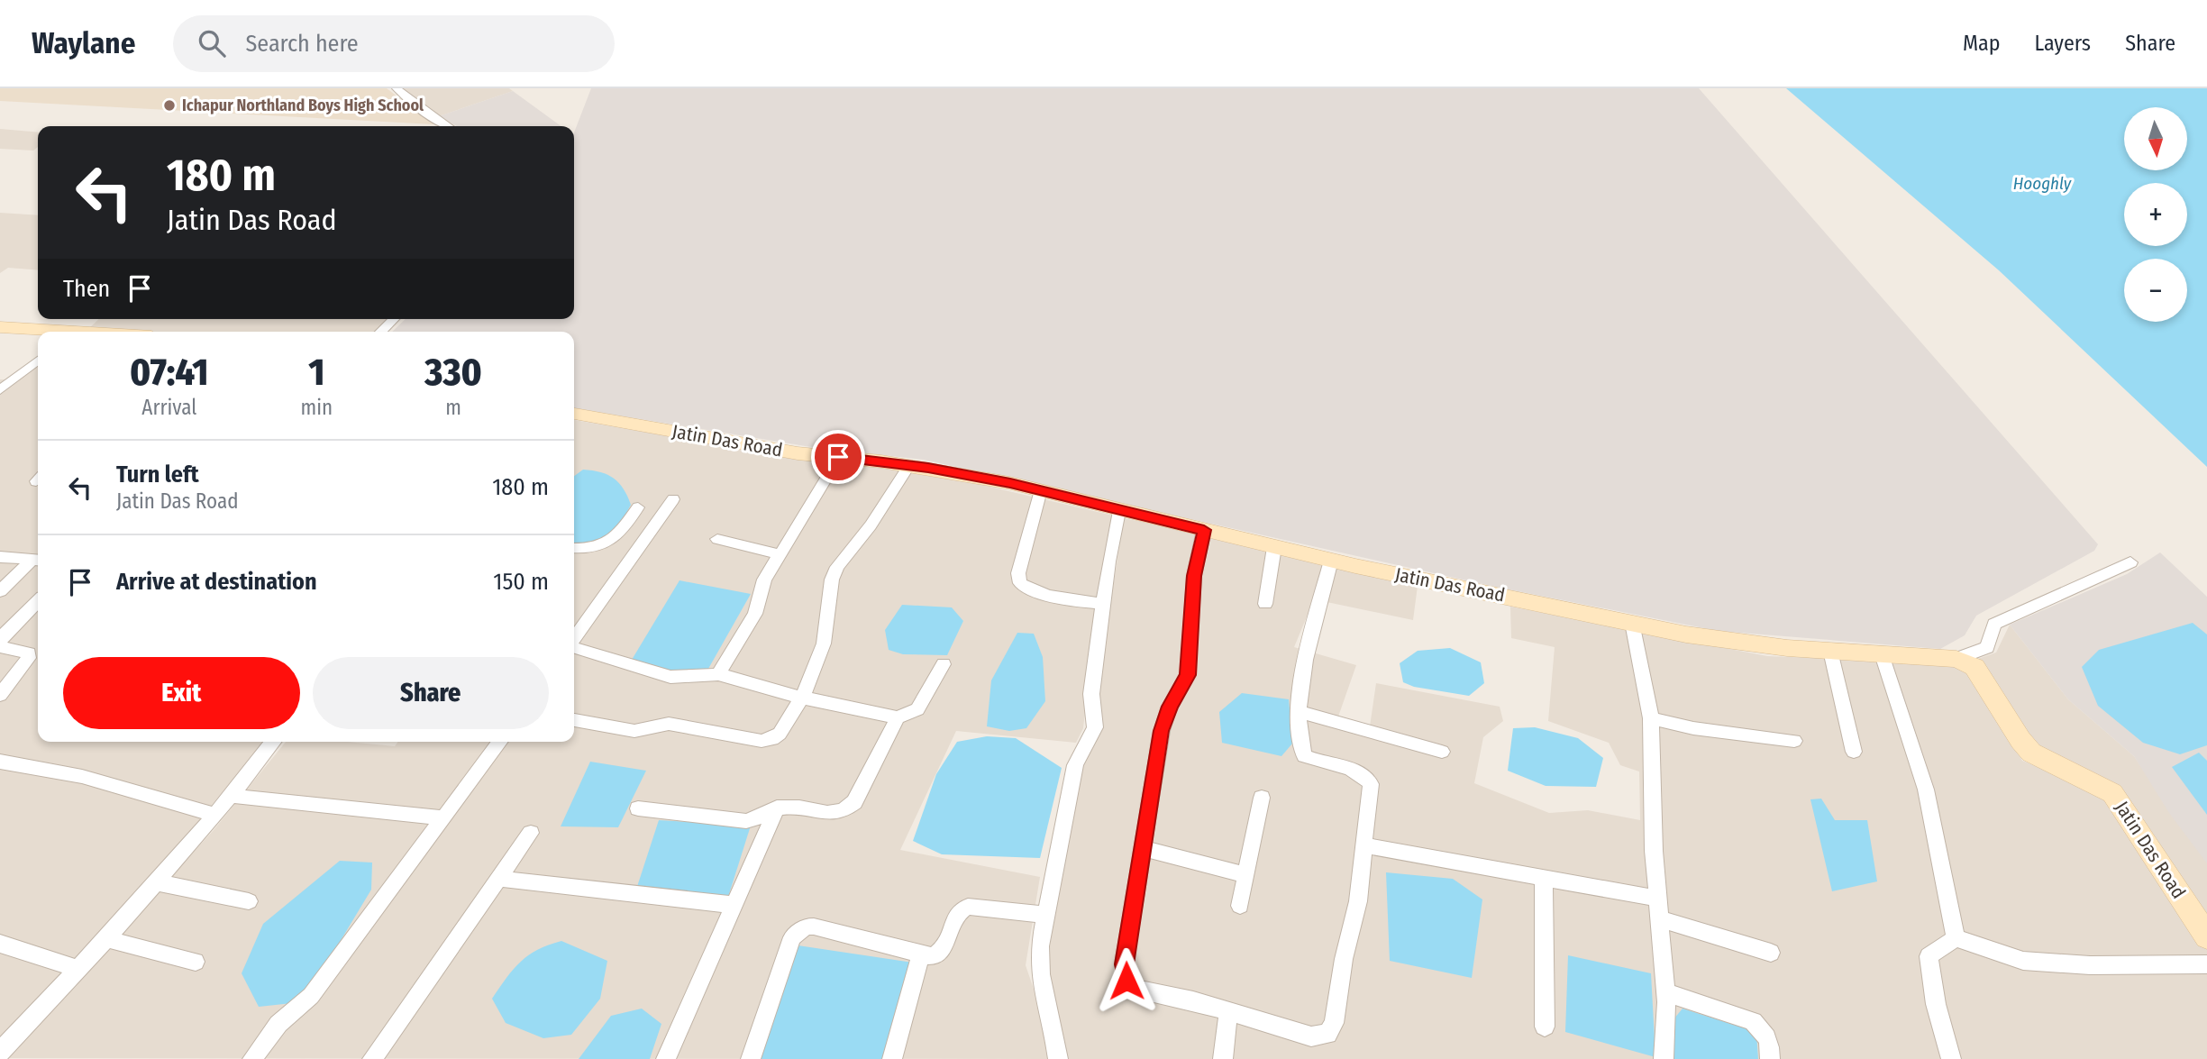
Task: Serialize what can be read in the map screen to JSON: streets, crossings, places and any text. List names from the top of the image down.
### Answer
{
  "streets": {
    "street": ["Jatin Das Road"]
  },
  "water": ["Hooghly"],
  "places": ["Ichapur Northland Boys High School"],
  "north": "bottom",
  "page": {
    "header": "Waylane",
    "search": "Search here",
    "nav": ["Map", "Layers", "Share"],
    "map_buttons": ["+", "−"],
    "turn": ["180 m", "Jatin Das Road"],
    "then": "Then",
    "eta": [
      "07:41",
      "Arrival",
      "1",
      "min",
      "330",
      "m"
    ],
    "list": [
      {
        "name": "Turn left",
        "note": "Jatin Das Road",
        "value": "180 m"
      },
      {
        "name": "Arrive at destination",
        "value": "150 m"
      }
    ],
    "buttons": ["Exit", "Share"]
  }
}
